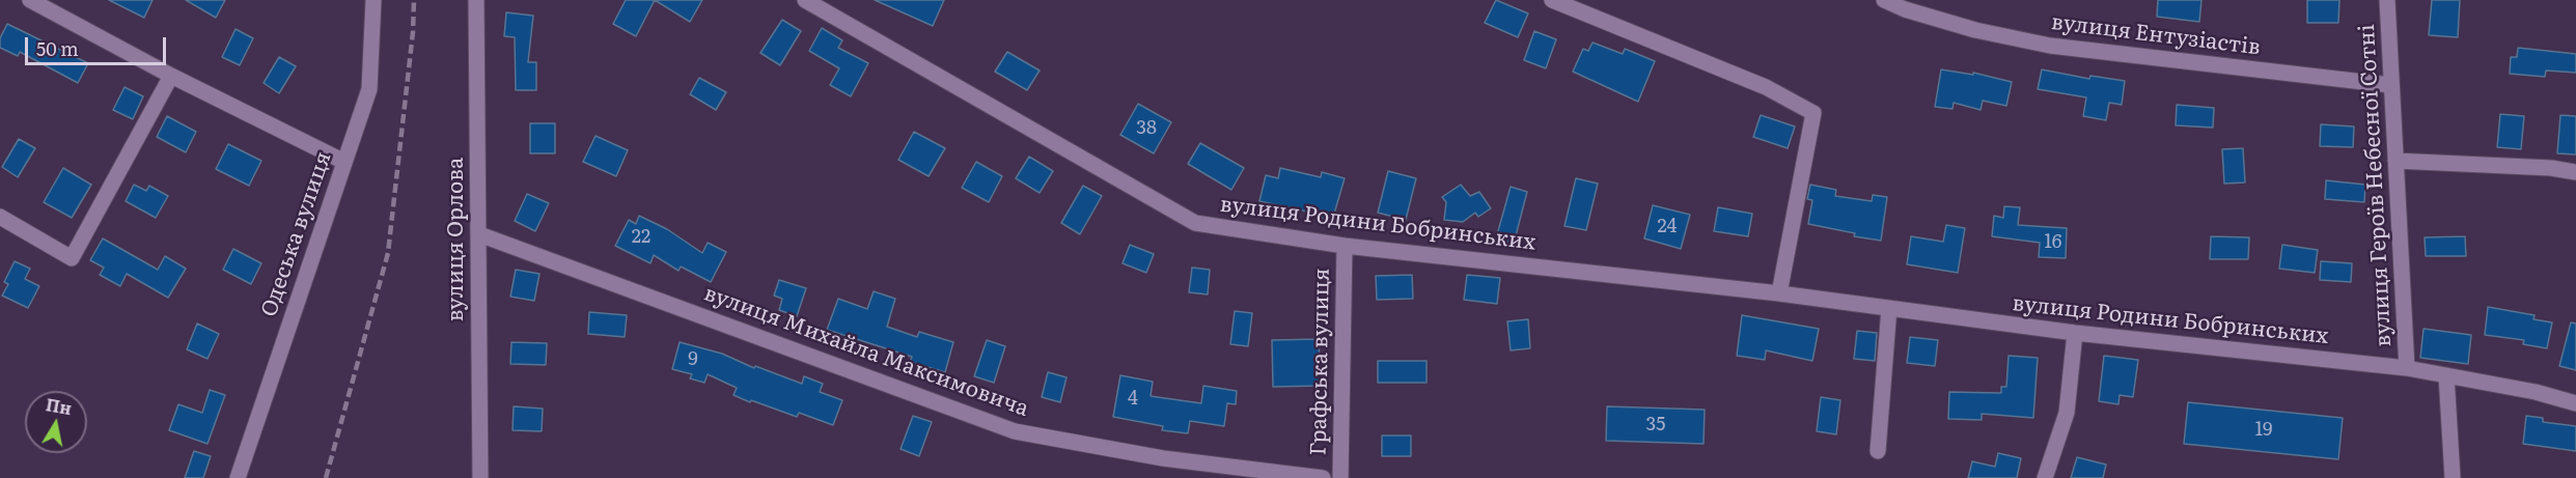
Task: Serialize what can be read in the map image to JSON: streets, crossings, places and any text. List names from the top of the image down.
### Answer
{
  "streets": {
    "street": [
      "вулиця Ентузіастів",
      "вулиця Героїв Небесної Сотні",
      "вулиця Родини Бобринських",
      "Одеська вулиця",
      "вулиця Орлова",
      "вулиця Михайла Максимовича",
      "Графська вулиця"
    ]
  },
  "crossings": [
    ["вулиця Ентузіастів", "вулиця Героїв Небесної Сотні"],
    ["вулиця Героїв Небесної Сотні", "вулиця Родини Бобринських"],
    ["вулиця Родини Бобринських", "Графська вулиця"],
    ["вулиця Орлова", "вулиця Михайла Максимовича"]
  ],
  "house_numbers": [
    "38",
    "24",
    "22",
    "16",
    "9",
    "4",
    "35",
    "19"
  ],
  "scale_bar": "50 m",
  "north": "top"
}
